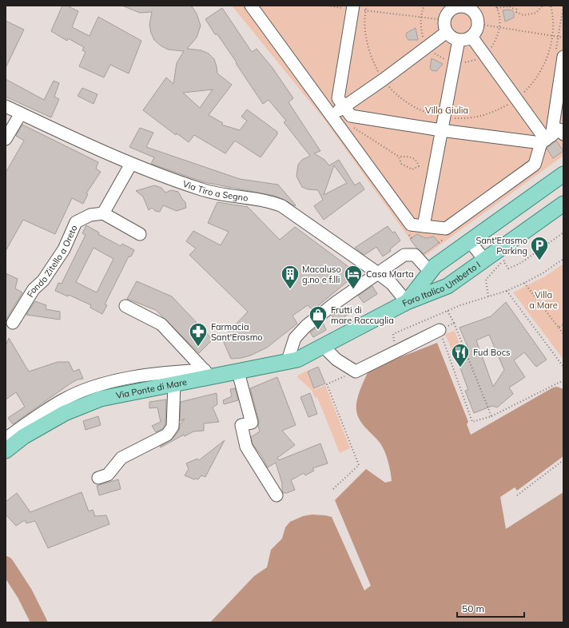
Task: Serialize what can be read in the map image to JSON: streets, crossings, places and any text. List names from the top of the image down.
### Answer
{
  "streets": {
    "main road": ["Foro Italico Umberto I", "Via Ponte di Mare"],
    "street": ["Via Tiro a Segno", "Fondo Zitello a Oreto"]
  },
  "crossings": [
    ["Via Tiro a Segno", "Foro Italico Umberto I"],
    ["Via Tiro a Segno", "Via Ponte di Mare"],
    ["Foro Italico Umberto I", "Via Ponte di Mare"]
  ],
  "parks": ["Villa Giulia", "Villa a Mare"],
  "places": {
    "parking": ["Sant'Erasmo Parking"],
    "building": ["Macaluso g.no e f.lli"],
    "hotel": ["Casa Marta"],
    "shop": ["Frutti di mare Raccuglia"],
    "pharmacy": ["Farmacia Sant'Erasmo"],
    "restaurant": ["Fud Bocs"]
  },
  "scale_bar": "50 m"
}
